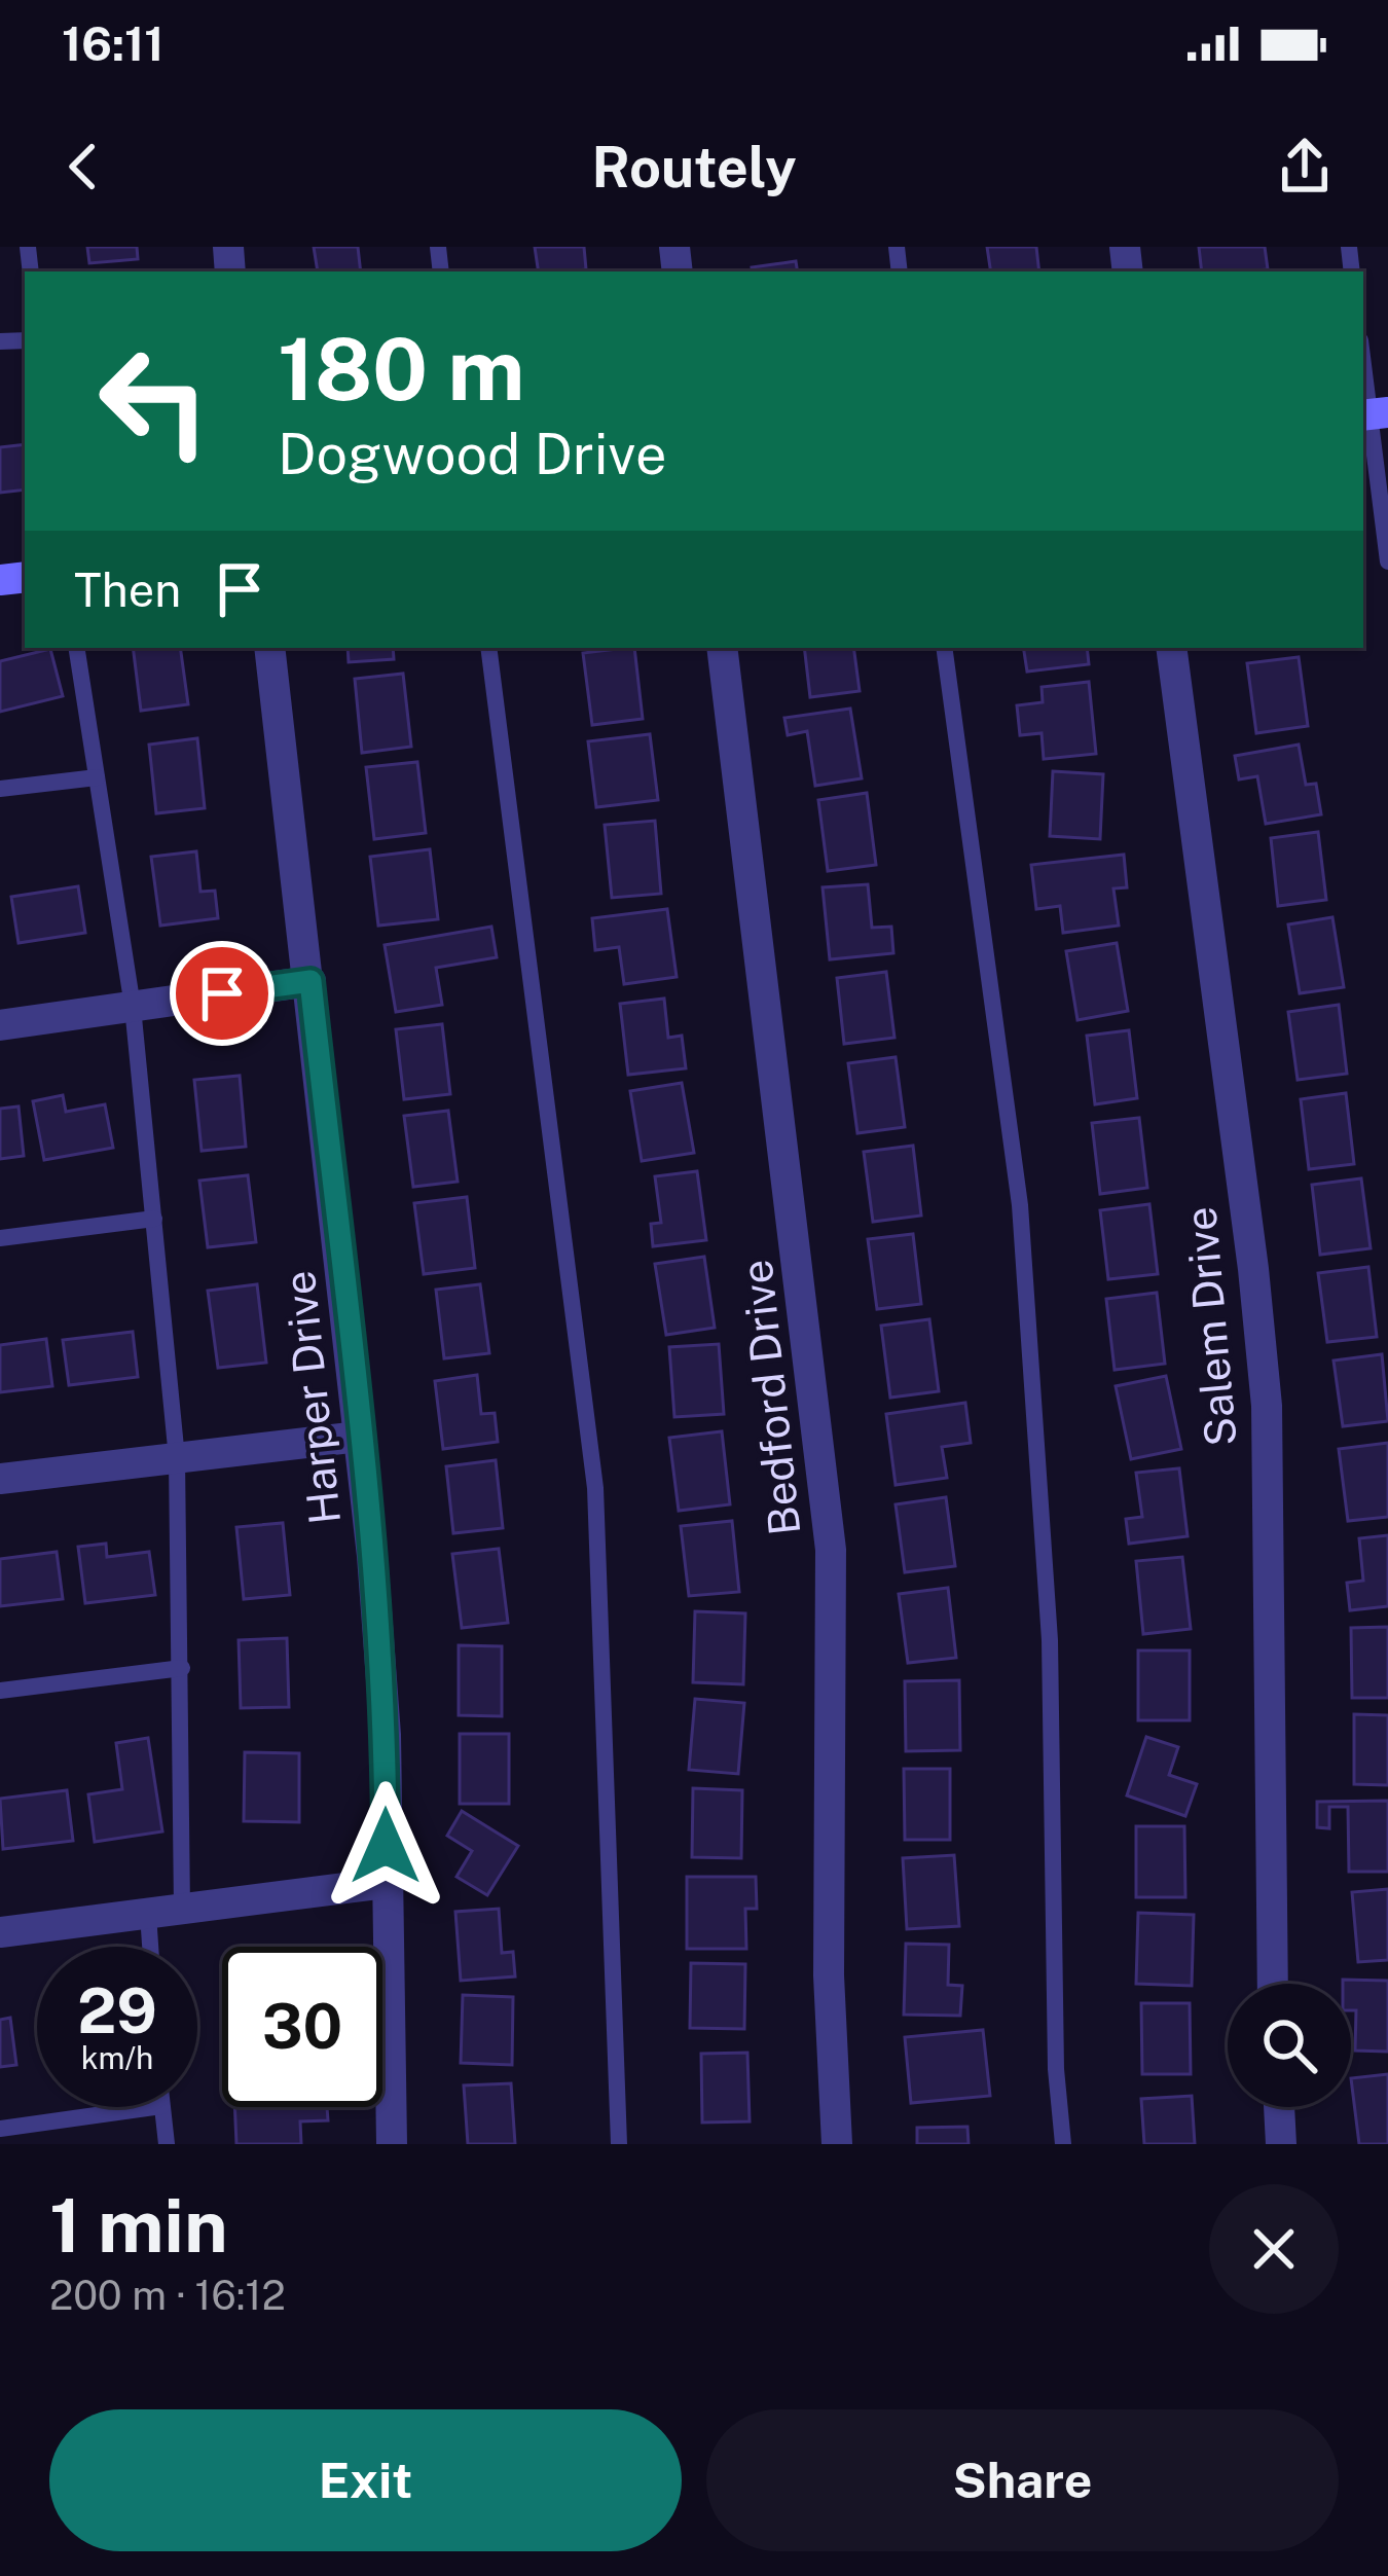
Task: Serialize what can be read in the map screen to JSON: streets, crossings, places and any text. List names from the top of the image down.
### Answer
{
  "streets": {
    "street": ["Salem Drive", "Harper Drive", "Bedford Drive"]
  },
  "page": {
    "status": "16:11",
    "header": "Routely",
    "turn": ["180 m", "Dogwood Drive"],
    "then": "Then",
    "speed": "29 km/h",
    "limit": "30",
    "heading": ["1 min", "200 m · 16:12"],
    "buttons": ["Exit", "Share"]
  }
}
